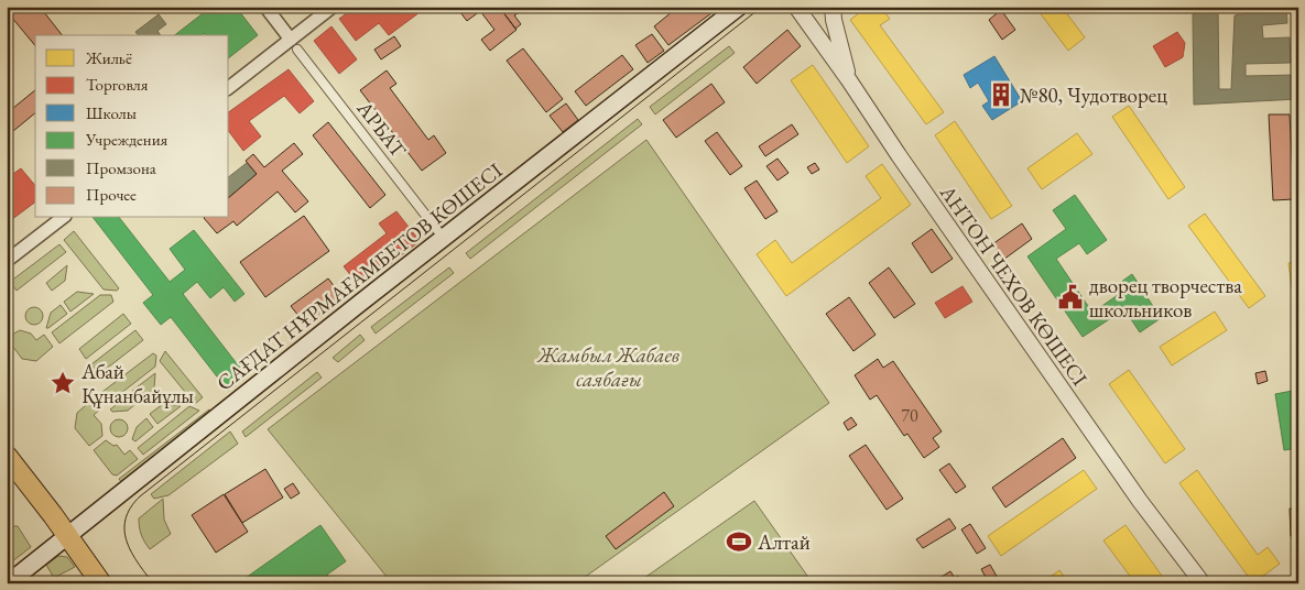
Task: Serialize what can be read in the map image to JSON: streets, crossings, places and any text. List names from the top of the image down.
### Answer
{
  "streets": {
    "main road": ["САҒДАТ НҰРМАҒАМБЕТОВ КӨШЕСІ"],
    "street": ["АРБАТ", "АНТОН ЧЕХОВ КӨШЕСІ"]
  },
  "parks": ["Жамбыл Жабаев саябағы"],
  "places": {
    "building": ["№80, Чудотворец"],
    "public building": ["дворец творчества школьников"],
    "place": ["Абай Құнанбайұлы"],
    "sports": ["Алтай"]
  },
  "house_numbers": ["70"],
  "legend": [
    "Жильё",
    "Торговля",
    "Школы",
    "Учреждения",
    "Промзона",
    "Прочее"
  ]
}
